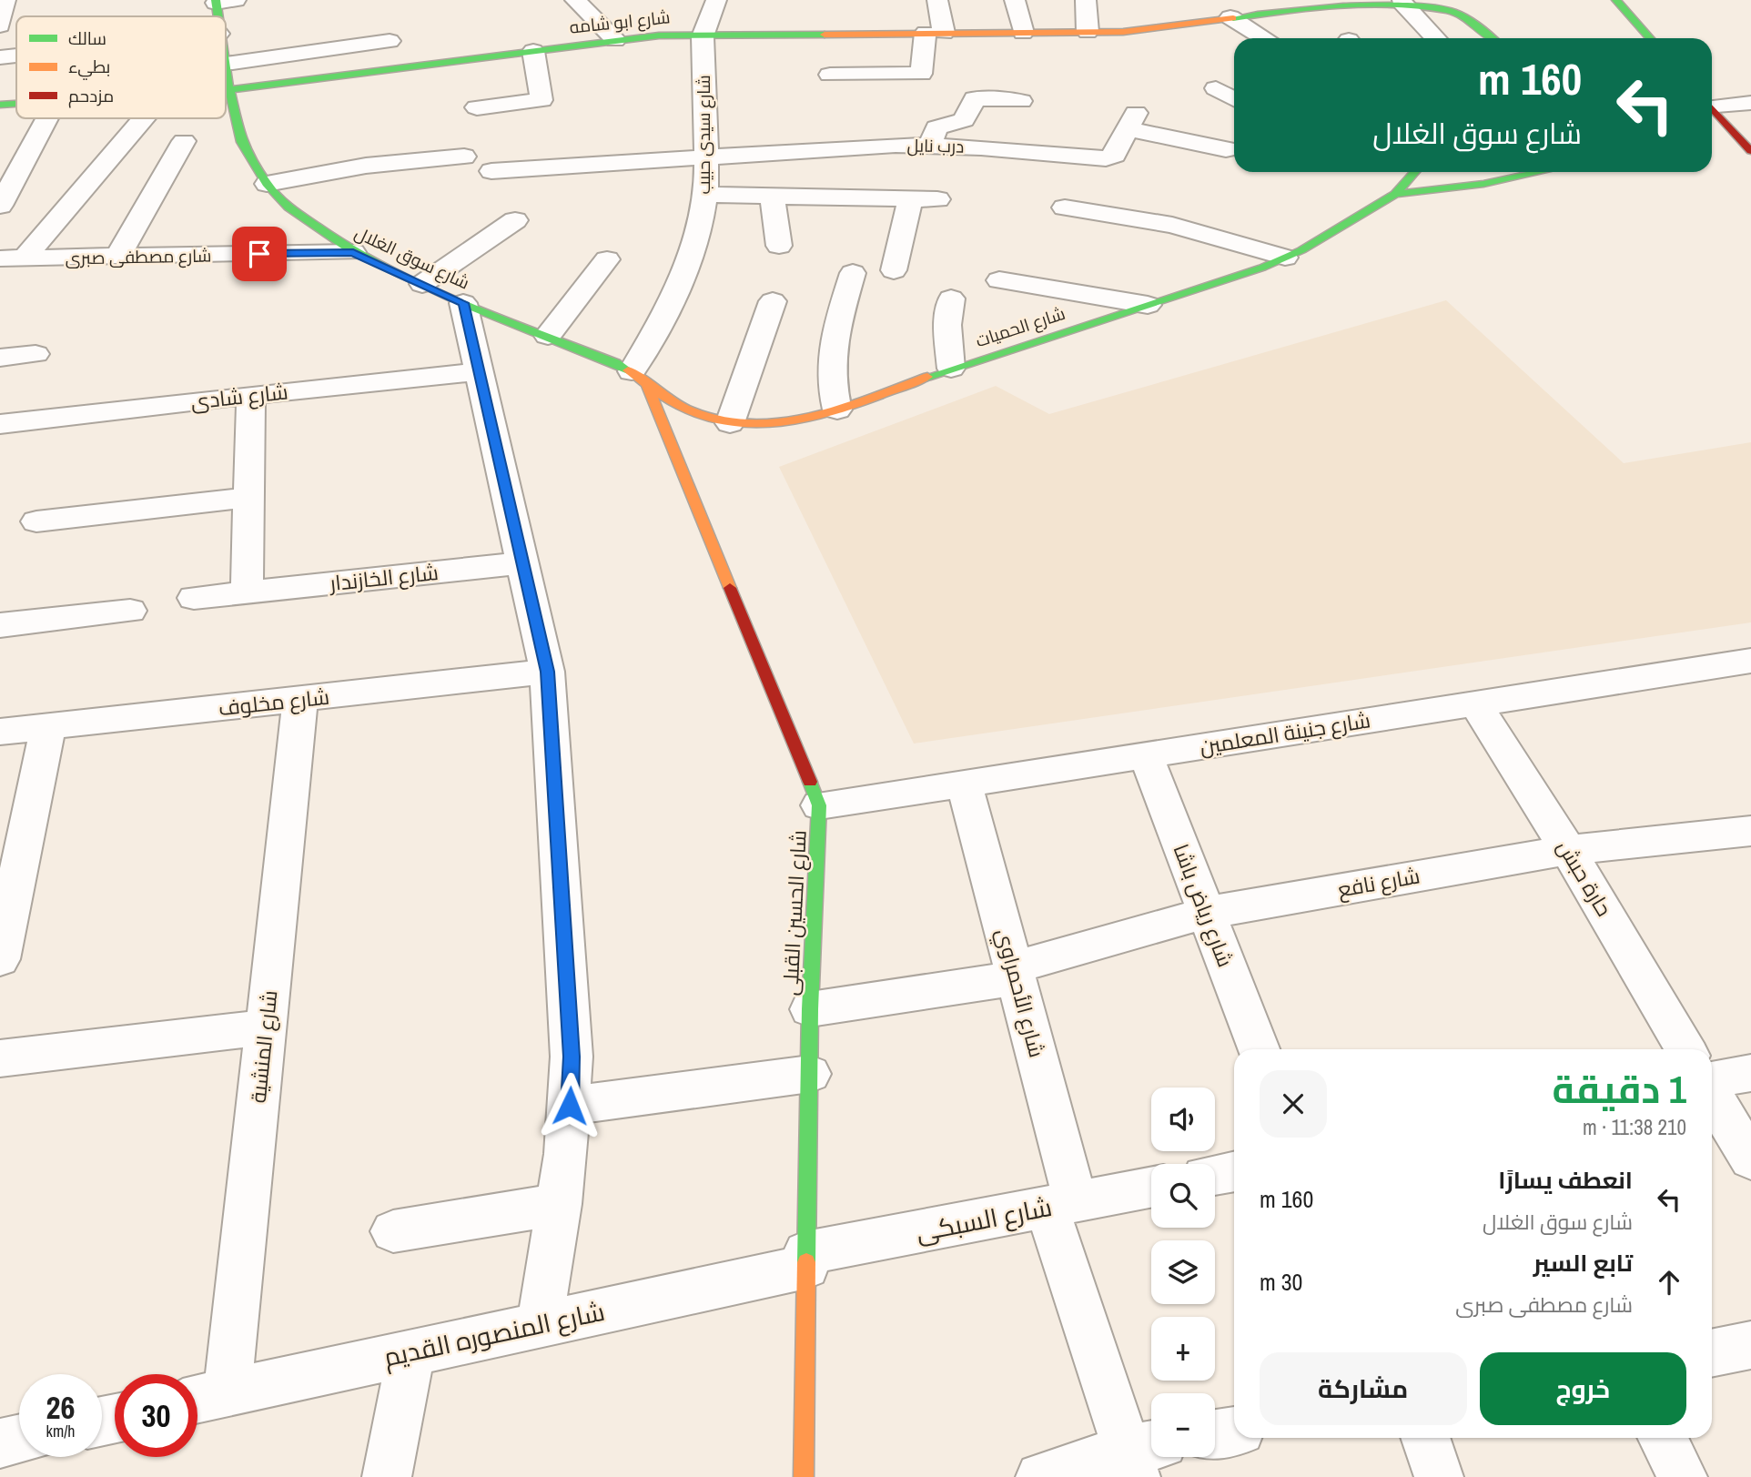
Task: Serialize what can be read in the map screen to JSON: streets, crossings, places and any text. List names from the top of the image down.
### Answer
{
  "streets": {
    "main road": [
      "شارع ابو شامه",
      "شارع سوق الغلال",
      "شارع الحميات",
      "شارع الحسين القبلى"
    ],
    "street": [
      "شارع سيدى حبيب",
      "درب نايل",
      "شارع مصطفى صبرى",
      "شارع شادى",
      "شارع الخازندار",
      "شارع مخلوف",
      "شارع جنينة المعلمين",
      "حارة حبش",
      "شارع نافع",
      "شارع رياض باشا",
      "شارع الأحمراوي",
      "شارع المنشية",
      "شارع السبكى",
      "شارع المنصوره القديم"
    ]
  },
  "crossings": [
    ["شارع ابو شامه", "شارع سيدى حبيب"],
    ["شارع ابو شامه", "شارع سوق الغلال"],
    ["شارع سيدى حبيب", "درب نايل"],
    ["شارع سيدى حبيب", "شارع سوق الغلال"],
    ["شارع سيدى حبيب", "شارع الحميات"],
    ["شارع سيدى حبيب", "شارع الحسين القبلى"],
    ["شارع مصطفى صبرى", "شارع سوق الغلال"],
    ["شارع سوق الغلال", "شارع الحميات"],
    ["شارع سوق الغلال", "شارع الحسين القبلى"],
    ["شارع الحميات", "شارع الحسين القبلى"],
    ["شارع مخلوف", "شارع المنشية"],
    ["شارع جنينة المعلمين", "حارة حبش"],
    ["شارع جنينة المعلمين", "شارع رياض باشا"],
    ["شارع جنينة المعلمين", "شارع الحسين القبلى"],
    ["شارع جنينة المعلمين", "شارع الأحمراوي"],
    ["حارة حبش", "شارع نافع"],
    ["شارع نافع", "شارع رياض باشا"],
    ["شارع نافع", "شارع الحسين القبلى"],
    ["شارع نافع", "شارع الأحمراوي"],
    ["شارع الحسين القبلى", "شارع السبكى"],
    ["شارع الحسين القبلى", "شارع المنصوره القديم"],
    ["شارع الأحمراوي", "شارع السبكى"],
    ["شارع المنشية", "شارع المنصوره القديم"],
    ["شارع السبكى", "شارع المنصوره القديم"]
  ],
  "legend": ["سالك", "بطيء", "مزدحم"],
  "page": {
    "turn": ["160 m", "شارع سوق الغلال"],
    "heading": ["1 دقيقة", "210 m · 11:38"],
    "map_buttons": ["+", "−"],
    "list": [
      {
        "name": "انعطف يسارًا",
        "note": "شارع سوق الغلال",
        "value": "160 m"
      },
      {
        "name": "تابع السير",
        "note": "شارع مصطفى صبرى",
        "value": "30 m"
      }
    ],
    "buttons": ["خروج", "مشاركة"],
    "speed": "26 km/h",
    "limit": "30"
  }
}
